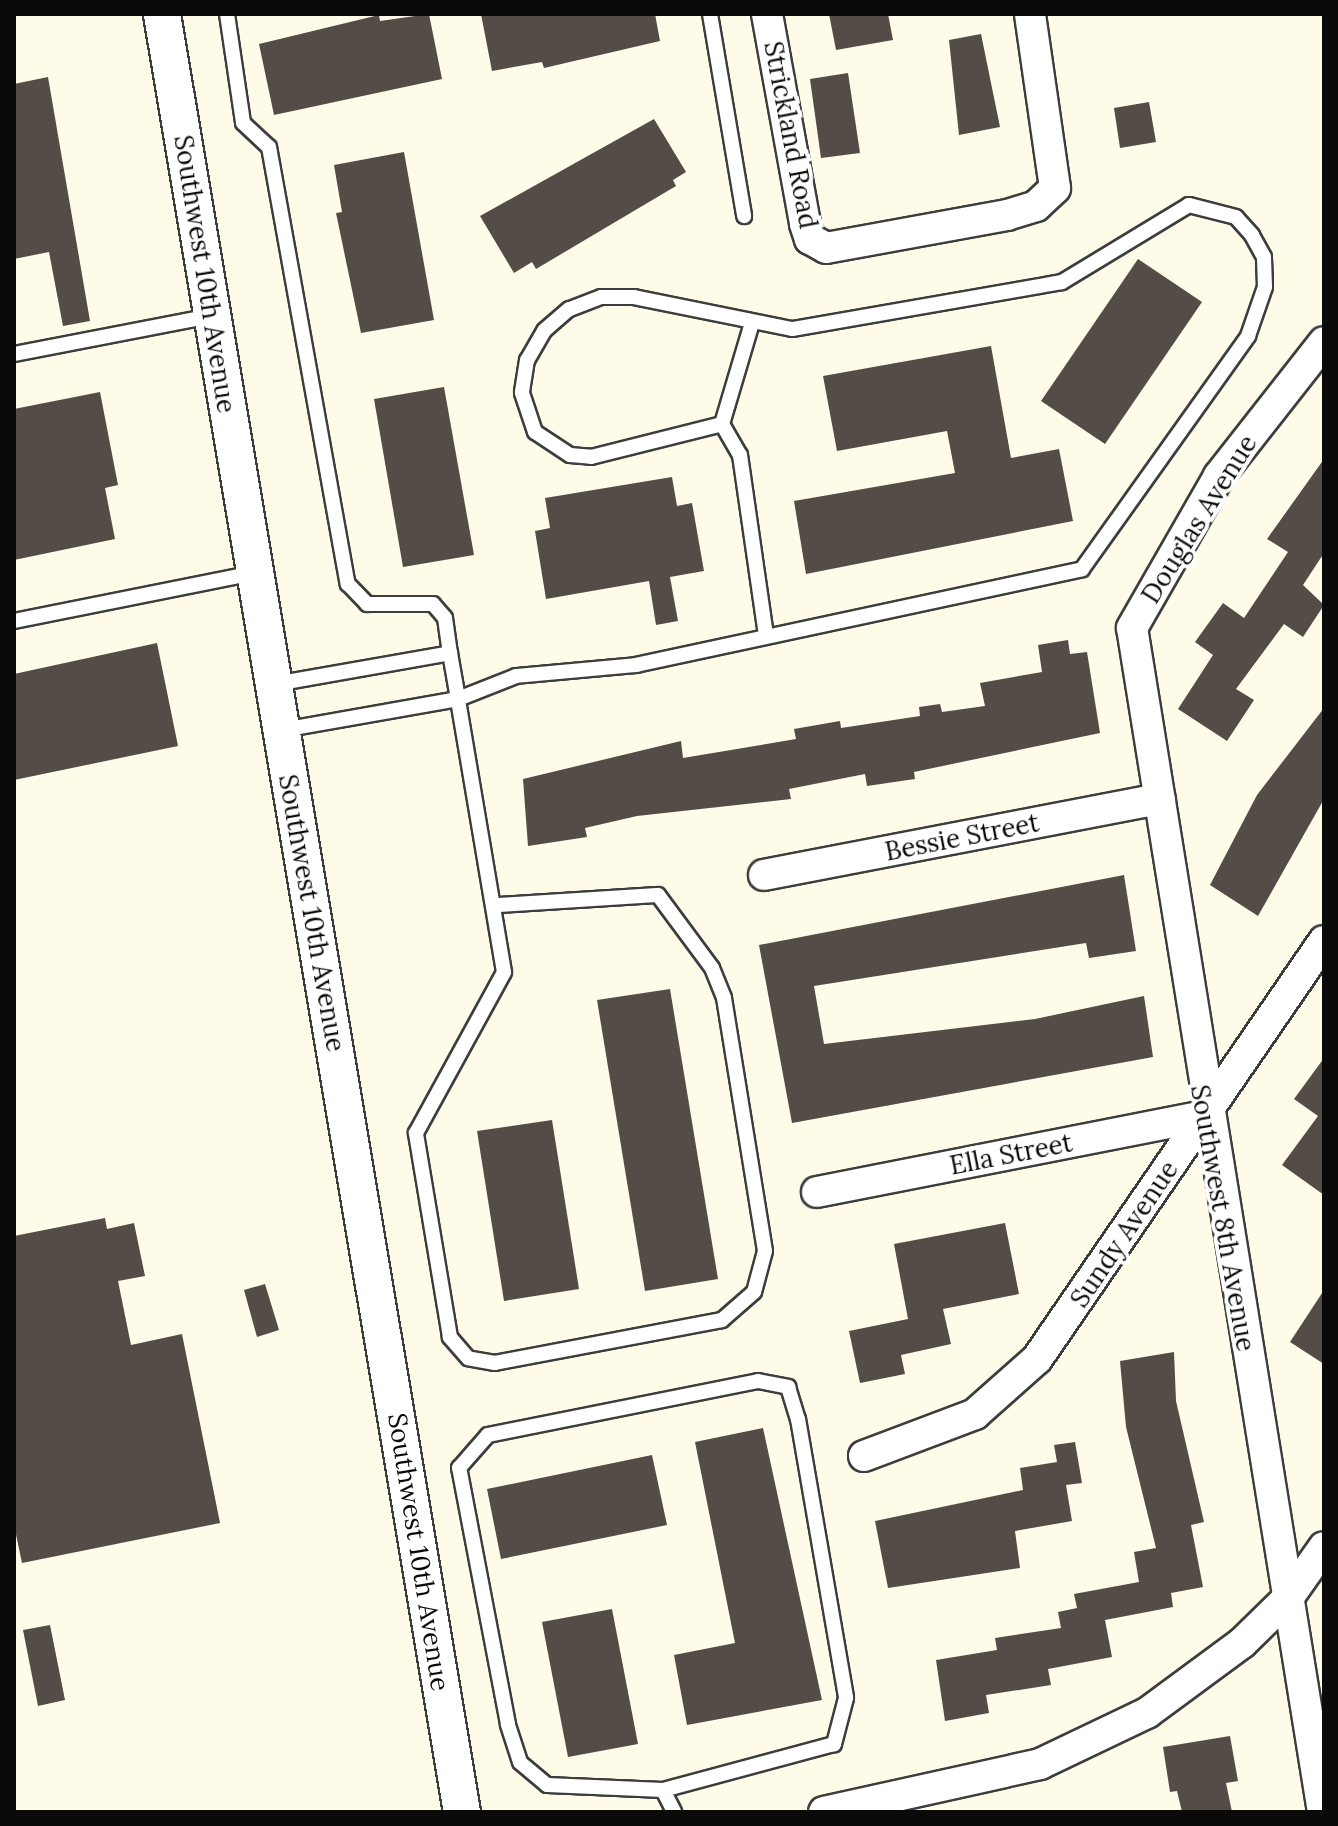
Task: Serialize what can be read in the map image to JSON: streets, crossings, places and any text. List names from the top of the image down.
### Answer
{
  "streets": {
    "street": [
      "Strickland Road",
      "Southwest 10th Avenue",
      "Douglas Avenue",
      "Bessie Street",
      "Ella Street",
      "Southwest 8th Avenue",
      "Sundy Avenue"
    ]
  },
  "crossings": [
    ["Douglas Avenue", "Southwest 8th Avenue"],
    ["Bessie Street", "Southwest 8th Avenue"],
    ["Ella Street", "Southwest 8th Avenue"],
    ["Ella Street", "Sundy Avenue"],
    ["Southwest 8th Avenue", "Sundy Avenue"]
  ]
}
